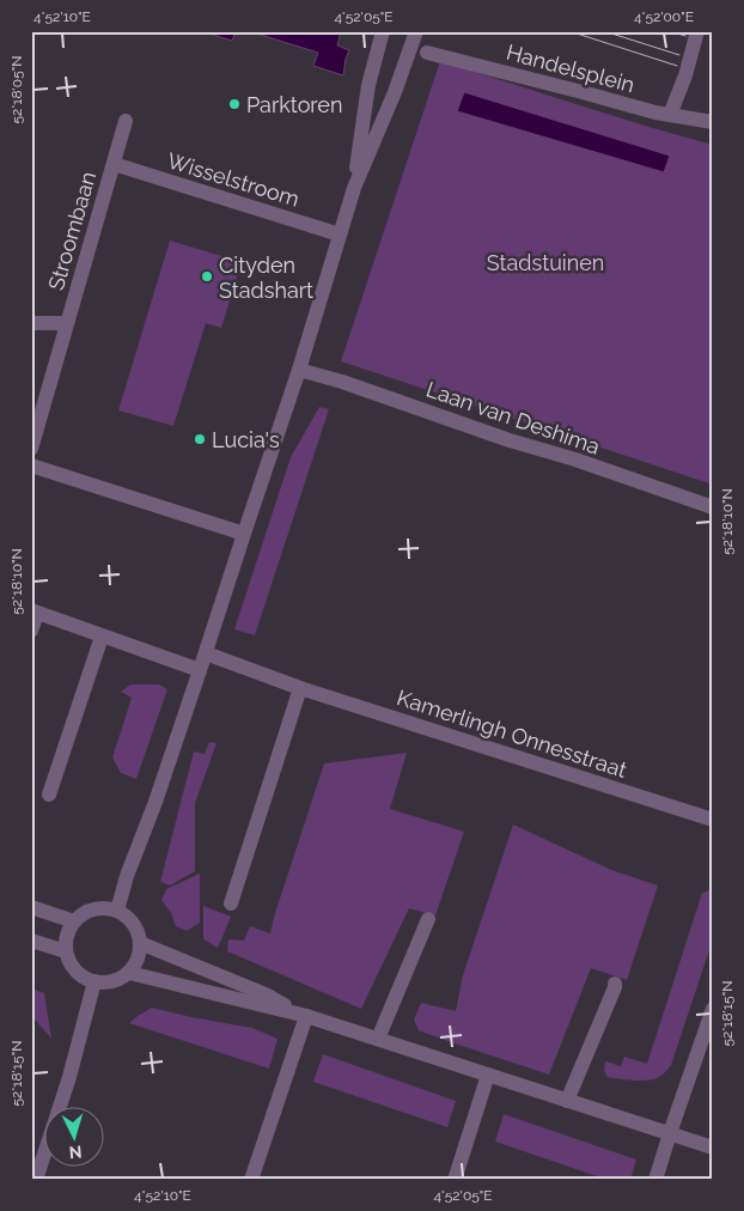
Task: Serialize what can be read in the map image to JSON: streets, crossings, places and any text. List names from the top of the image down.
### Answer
{
  "streets": {
    "street": [
      "Handelsplein",
      "Wisselstroom",
      "Stroombaan",
      "Laan van Deshima",
      "Kamerlingh Onnesstraat"
    ]
  },
  "crossings": [
    ["Wisselstroom", "Stroombaan"]
  ],
  "parks": ["Stadstuinen"],
  "places": ["Parktoren", "Cityden Stadshart", "Lucia's"],
  "north": "bottom",
  "coordinates": [
    "4°52'10\"E",
    "4°52'05\"E",
    "4°52'00\"E",
    "52°18'05\"N",
    "52°18'10\"N",
    "52°18'15\"N"
  ]
}
